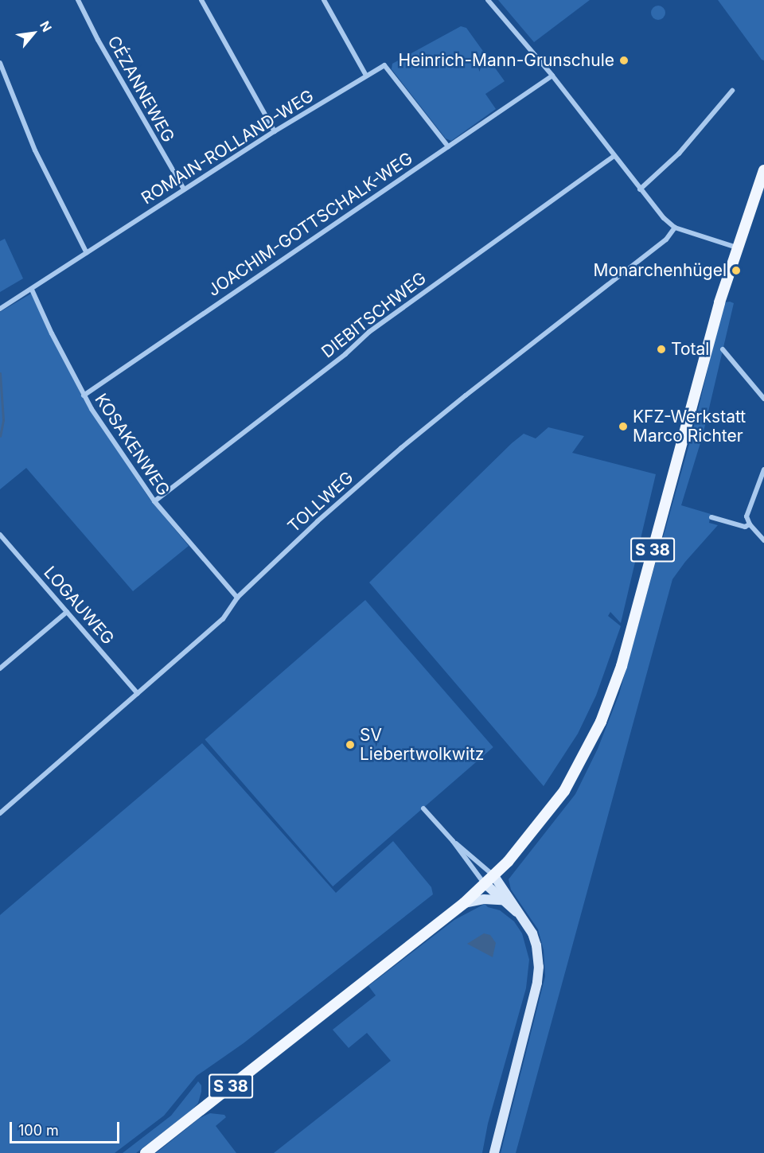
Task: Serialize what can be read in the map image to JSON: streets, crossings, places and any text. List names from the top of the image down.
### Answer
{
  "streets": {
    "main road": ["S 38"],
    "street": [
      "CÉZANNEWEG",
      "ROMAIN-ROLLAND-WEG",
      "JOACHIM-GOTTSCHALK-WEG",
      "DIEBITSCHWEG",
      "KOSAKENWEG",
      "TOLLWEG",
      "LOGAUWEG"
    ]
  },
  "crossings": [
    ["CÉZANNEWEG", "ROMAIN-ROLLAND-WEG"],
    ["ROMAIN-ROLLAND-WEG", "JOACHIM-GOTTSCHALK-WEG"],
    ["ROMAIN-ROLLAND-WEG", "KOSAKENWEG"],
    ["JOACHIM-GOTTSCHALK-WEG", "KOSAKENWEG"],
    ["DIEBITSCHWEG", "KOSAKENWEG"],
    ["KOSAKENWEG", "TOLLWEG"],
    ["TOLLWEG", "LOGAUWEG"]
  ],
  "places": [
    "Heinrich-Mann-Grunschule",
    "Monarchenhügel",
    "Total",
    "KFZ-Werkstatt Marco Richter",
    "SV Liebertwolkwitz"
  ],
  "scale_bar": "100 m",
  "north": "top right"
}
